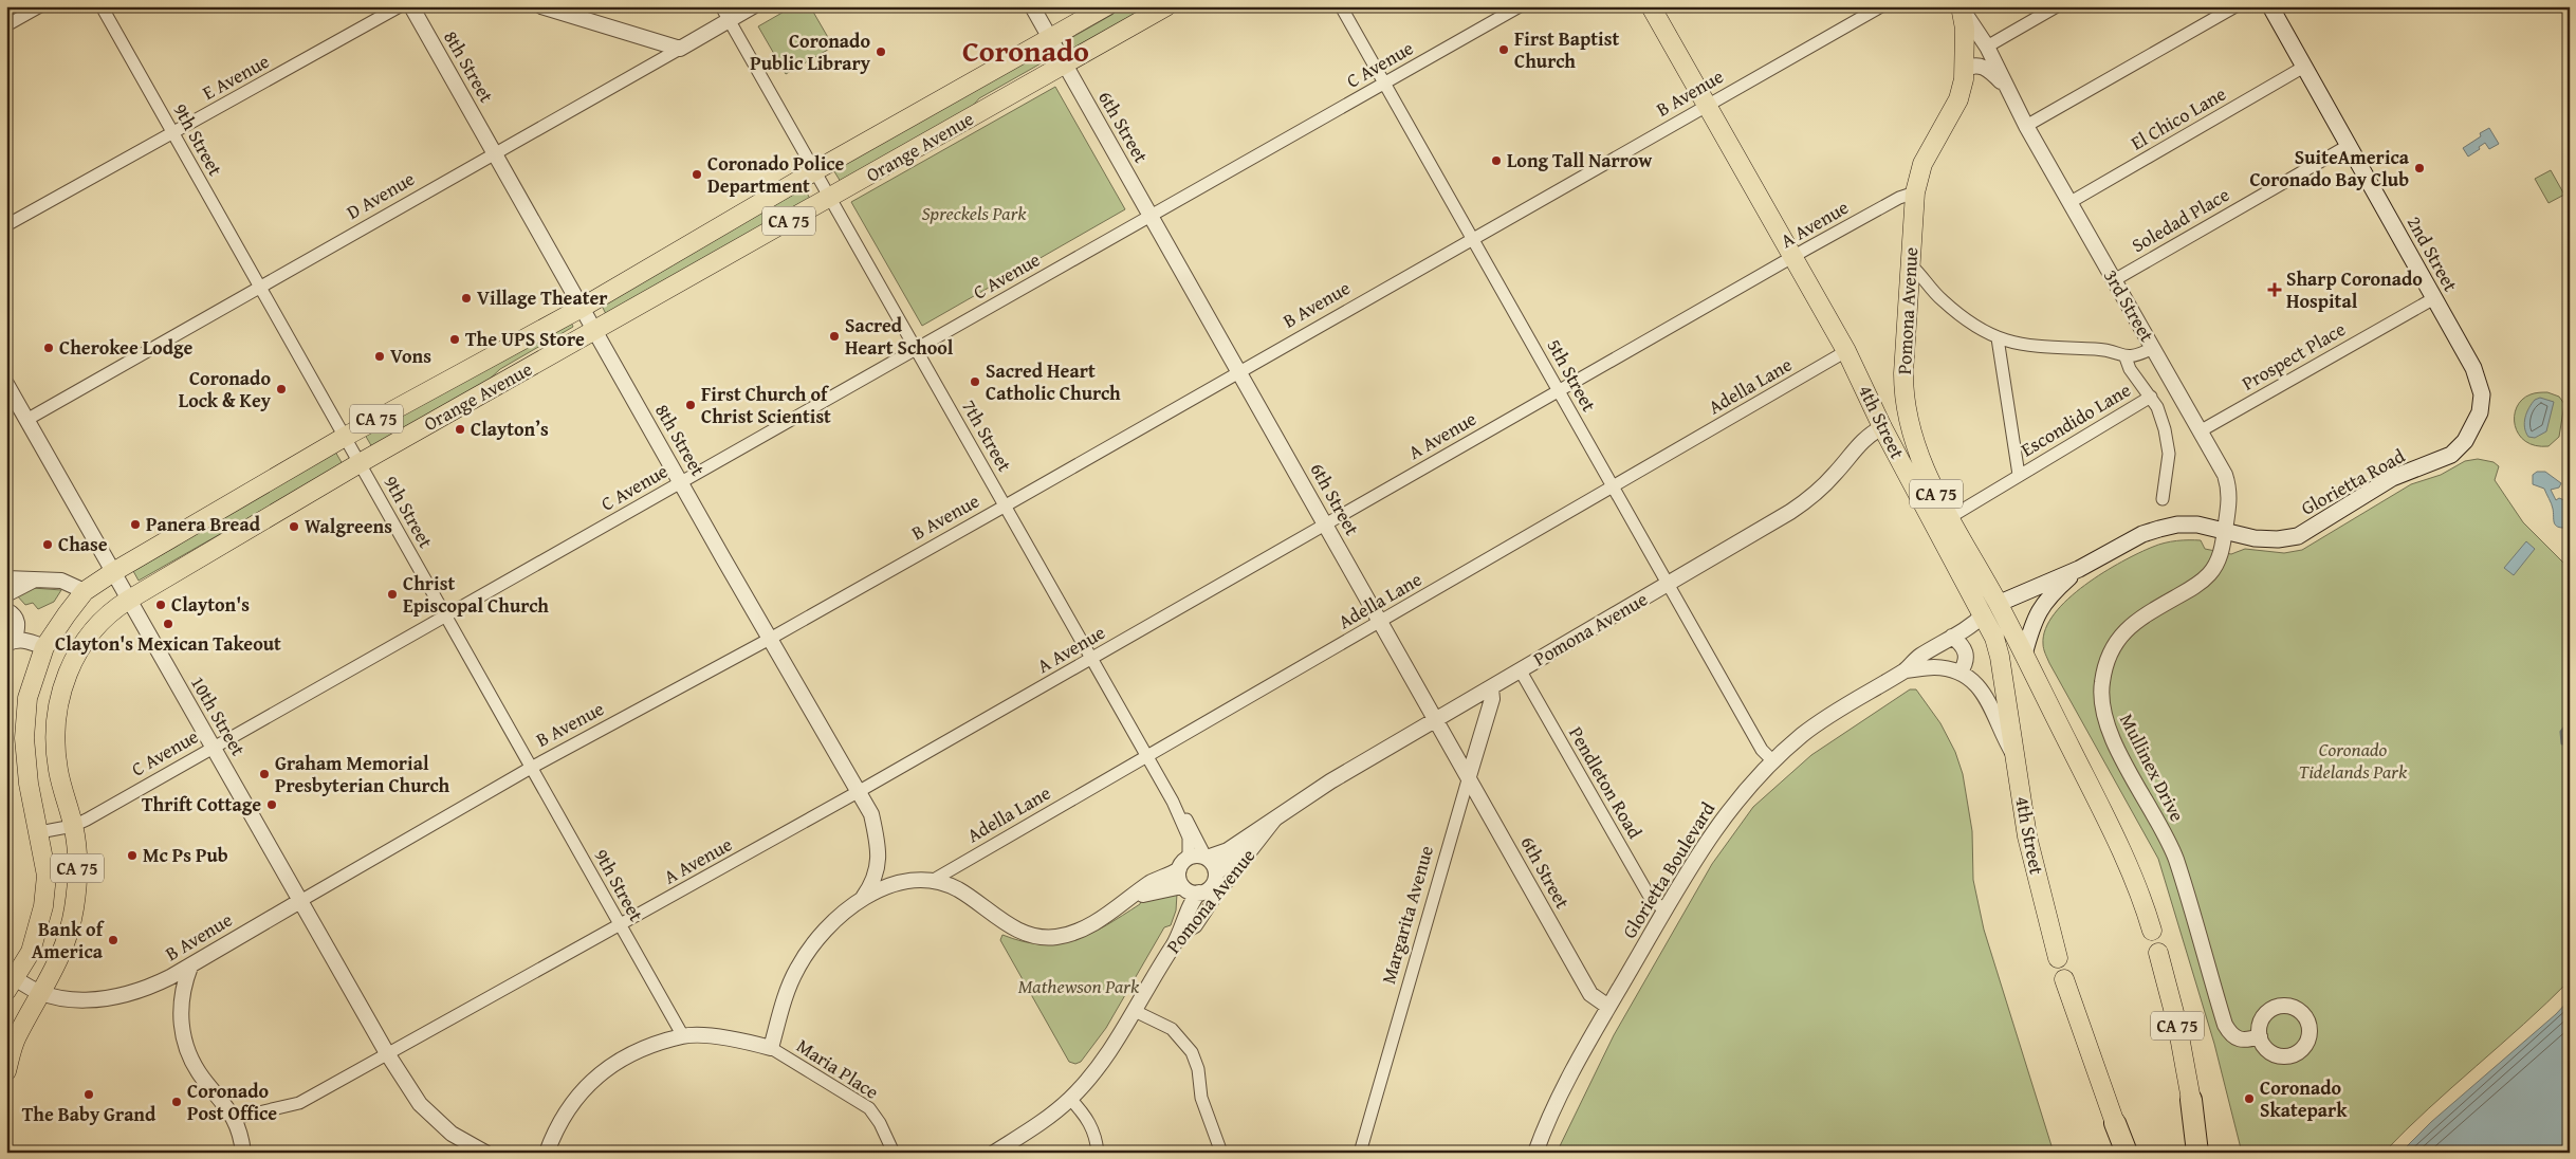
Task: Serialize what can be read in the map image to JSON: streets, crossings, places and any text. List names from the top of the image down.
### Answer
{
  "streets": {
    "highway": [
      "Orange Avenue",
      "CA 75",
      "Pomona Avenue",
      "4th Street"
    ],
    "main road": ["2nd Street", "Glorietta Road", "Glorietta Boulevard"],
    "street": [
      "C Avenue",
      "8th Street",
      "E Avenue",
      "B Avenue",
      "El Chico Lane",
      "6th Street",
      "9th Street",
      "D Avenue",
      "Soledad Place",
      "A Avenue",
      "3rd Street",
      "Prospect Place",
      "5th Street",
      "Adella Lane",
      "Escondido Lane",
      "7th Street",
      "10th Street",
      "Mullinex Drive",
      "Pendleton Road",
      "Margarita Avenue",
      "Maria Place"
    ]
  },
  "crossings": [
    ["C Avenue", "8th Street"],
    ["C Avenue", "6th Street"],
    ["C Avenue", "9th Street"],
    ["C Avenue", "Orange Avenue"],
    ["C Avenue", "5th Street"],
    ["C Avenue", "7th Street"],
    ["C Avenue", "10th Street"],
    ["8th Street", "B Avenue"],
    ["8th Street", "Orange Avenue"],
    ["8th Street", "D Avenue"],
    ["8th Street", "A Avenue"],
    ["E Avenue", "9th Street"],
    ["B Avenue", "6th Street"],
    ["B Avenue", "9th Street"],
    ["B Avenue", "Orange Avenue"],
    ["B Avenue", "5th Street"],
    ["B Avenue", "4th Street"],
    ["B Avenue", "7th Street"],
    ["B Avenue", "10th Street"],
    ["El Chico Lane", "2nd Street"],
    ["El Chico Lane", "3rd Street"],
    ["6th Street", "Orange Avenue"],
    ["6th Street", "A Avenue"],
    ["6th Street", "Pomona Avenue"],
    ["6th Street", "Adella Lane"],
    ["6th Street", "Glorietta Boulevard"],
    ["6th Street", "Margarita Avenue"],
    ["9th Street", "Orange Avenue"],
    ["9th Street", "D Avenue"],
    ["9th Street", "A Avenue"],
    ["Orange Avenue", "7th Street"],
    ["Orange Avenue", "10th Street"],
    ["D Avenue", "7th Street"],
    ["D Avenue", "10th Street"],
    ["Soledad Place", "2nd Street"],
    ["Soledad Place", "3rd Street"],
    ["A Avenue", "Pomona Avenue"],
    ["A Avenue", "5th Street"],
    ["A Avenue", "4th Street"],
    ["A Avenue", "7th Street"],
    ["A Avenue", "10th Street"],
    ["2nd Street", "Prospect Place"],
    ["2nd Street", "Glorietta Road"],
    ["3rd Street", "Pomona Avenue"],
    ["3rd Street", "Prospect Place"],
    ["3rd Street", "Glorietta Road"],
    ["3rd Street", "Mullinex Drive"],
    ["3rd Street", "Glorietta Boulevard"],
    ["Pomona Avenue", "5th Street"],
    ["Pomona Avenue", "4th Street"],
    ["Pomona Avenue", "7th Street"],
    ["Pomona Avenue", "Pendleton Road"],
    ["Pomona Avenue", "Glorietta Boulevard"],
    ["Pomona Avenue", "Margarita Avenue"],
    ["5th Street", "Adella Lane"],
    ["5th Street", "Glorietta Boulevard"],
    ["Adella Lane", "4th Street"],
    ["Adella Lane", "7th Street"],
    ["4th Street", "Glorietta Boulevard"],
    ["Glorietta Road", "Mullinex Drive"],
    ["Glorietta Road", "Glorietta Boulevard"],
    ["Mullinex Drive", "Glorietta Boulevard"],
    ["Pendleton Road", "Glorietta Boulevard"]
  ],
  "districts": ["Coronado"],
  "parks": ["Spreckels Park", "Coronado Tidelands Park", "Mathewson Park"],
  "places": {
    "other": [
      "First Baptist Church",
      "Coronado Public Library",
      "Long Tall Narrow",
      "SuiteAmerica Coronado Bay Club",
      "Coronado Police Department",
      "Village Theater",
      "Sacred Heart School",
      "The UPS Store",
      "Cherokee Lodge",
      "Vons",
      "Sacred Heart Catholic Church",
      "Coronado Lock & Key",
      "First Church of Christ Scientist",
      "Clayton’s",
      "Panera Bread",
      "Walgreens",
      "Chase",
      "Christ Episcopal Church",
      "Clayton's",
      "Clayton's Mexican Takeout",
      "Graham Memorial Presbyterian Church",
      "Thrift Cottage",
      "Mc Ps Pub",
      "Bank of America",
      "The Baby Grand",
      "Coronado Skatepark",
      "Coronado Post Office"
    ],
    "health": ["Sharp Coronado Hospital"]
  }
}
